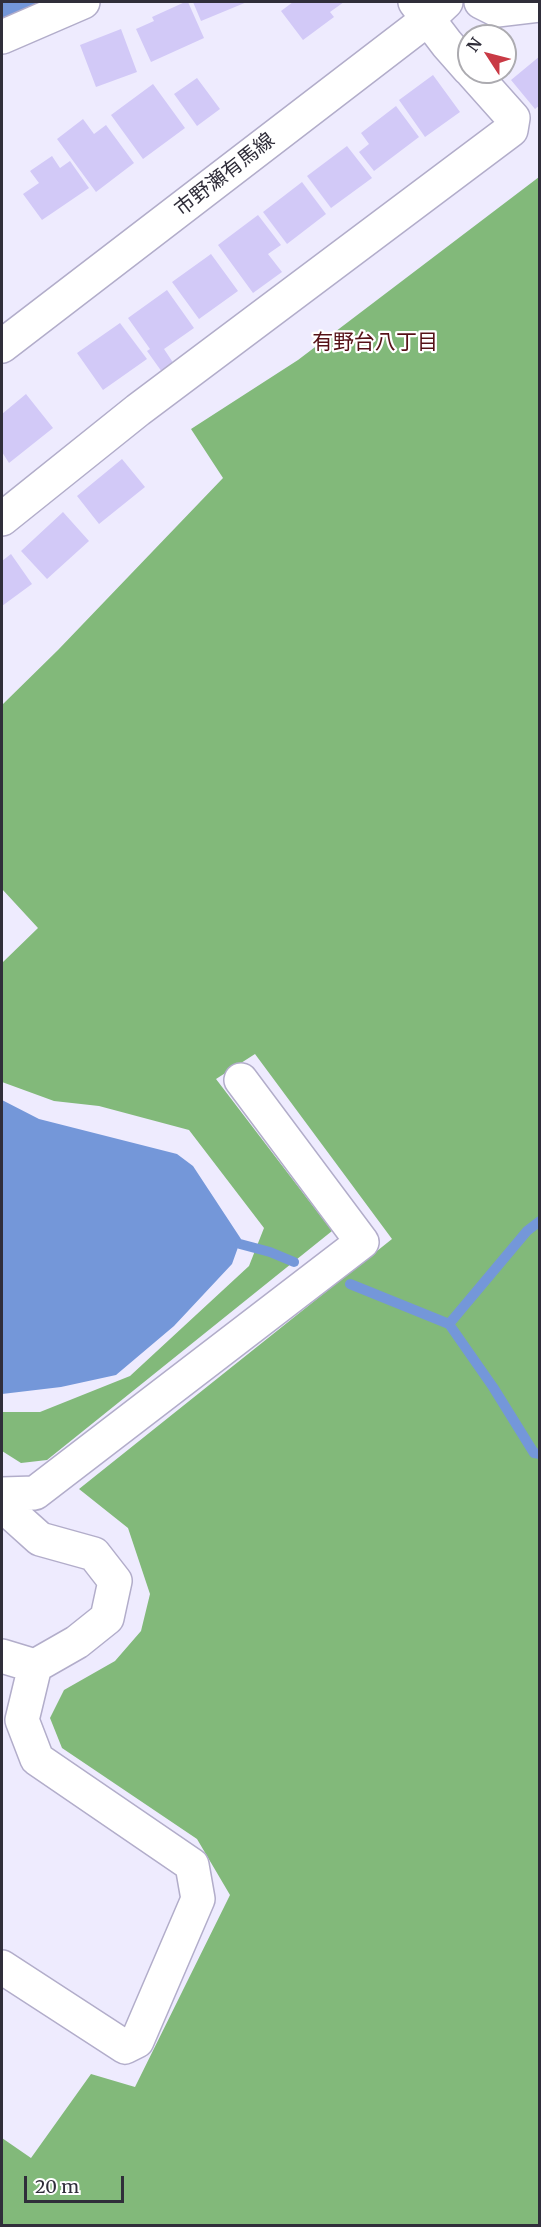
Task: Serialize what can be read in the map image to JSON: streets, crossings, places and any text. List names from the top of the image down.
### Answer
{
  "streets": {
    "street": ["市野瀬有馬線"]
  },
  "districts": ["有野台八丁目"],
  "scale_bar": "20 m",
  "north": "top left"
}
